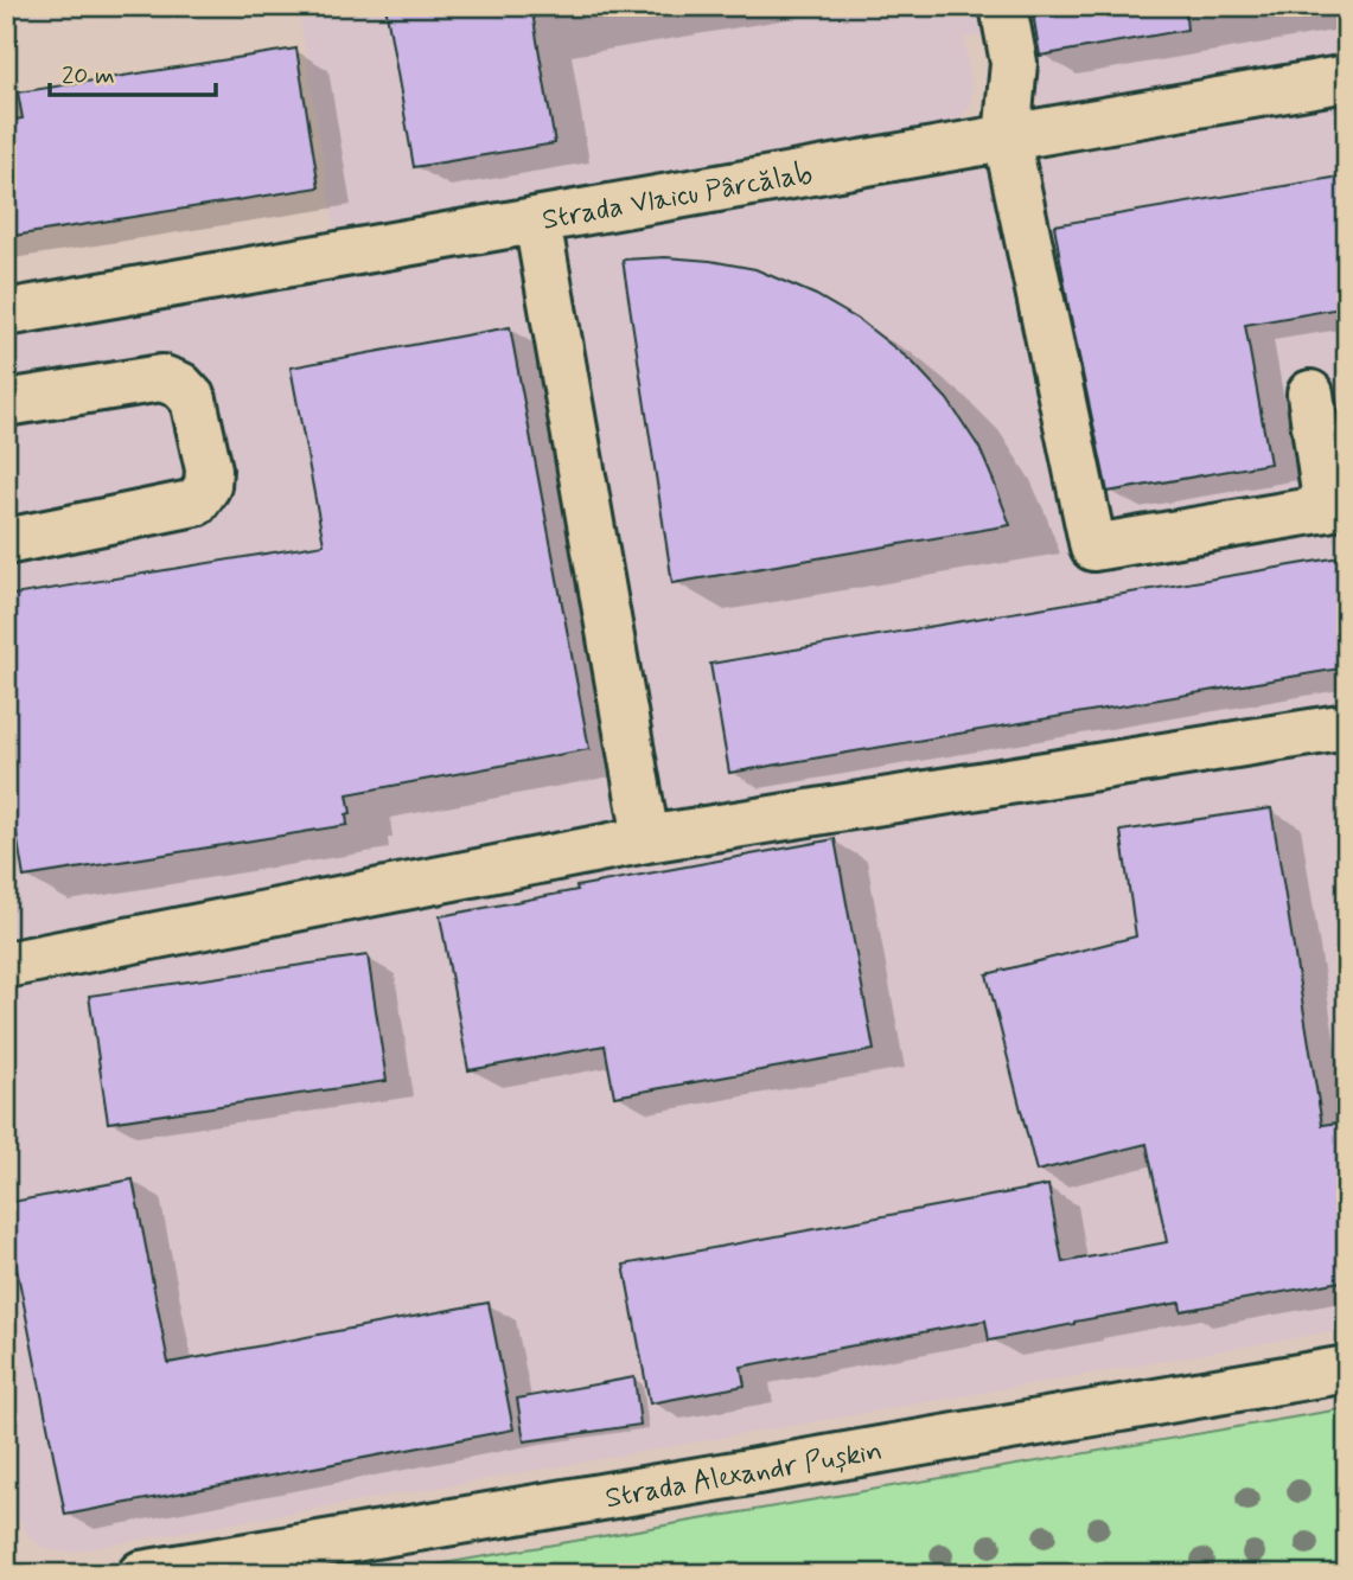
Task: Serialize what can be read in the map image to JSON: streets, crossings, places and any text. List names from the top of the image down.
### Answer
{
  "streets": {
    "street": ["Strada Vlaicu Pârcălab", "Strada Alexandr Pușkin"]
  },
  "scale_bar": "20 m"
}
